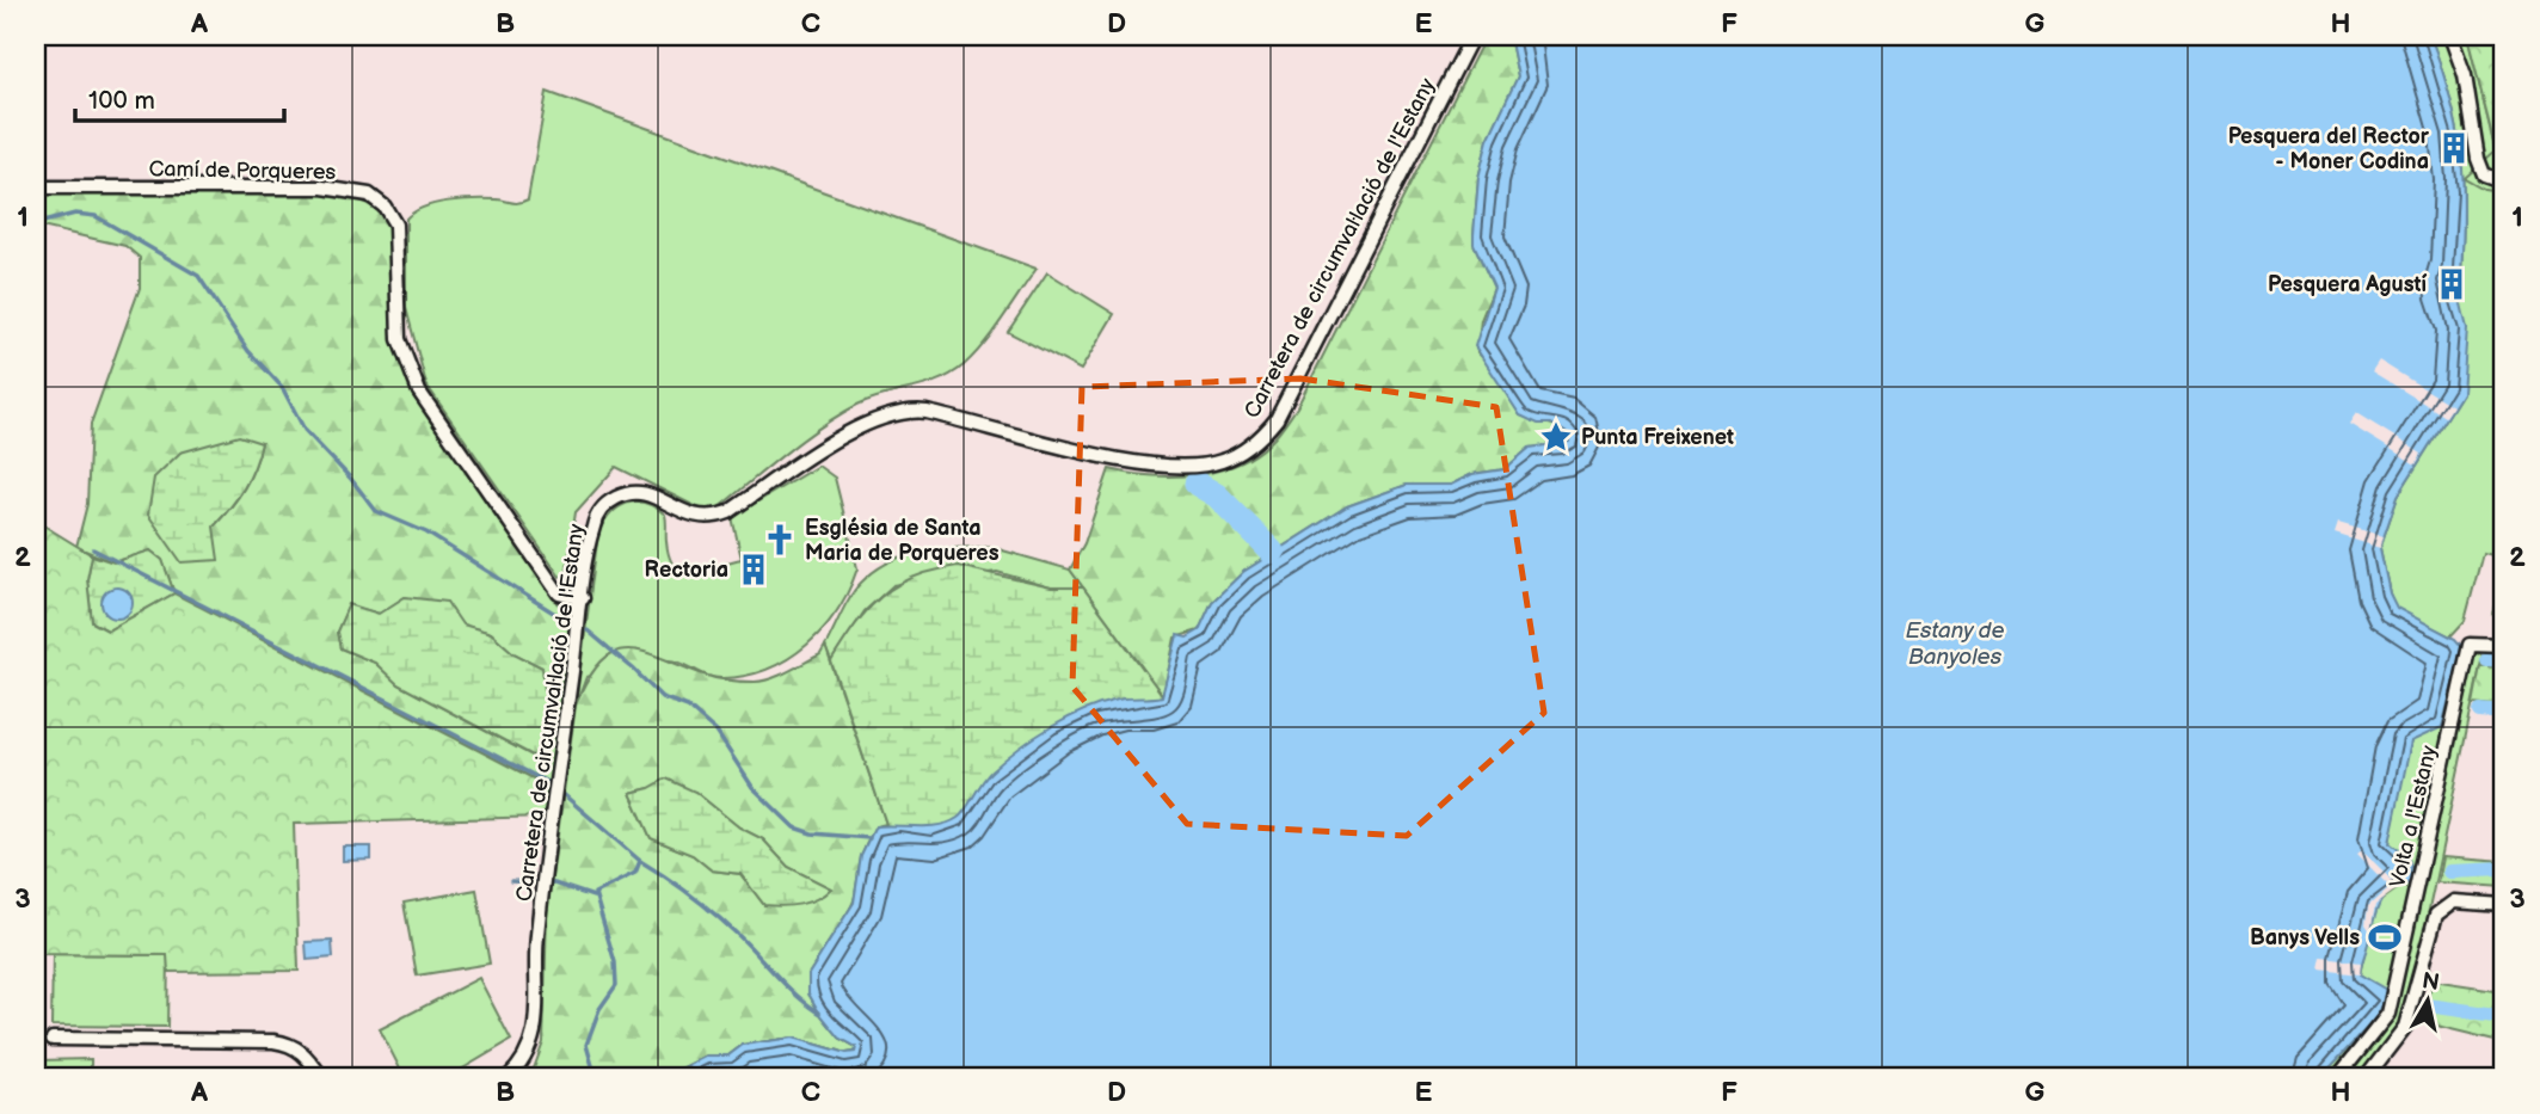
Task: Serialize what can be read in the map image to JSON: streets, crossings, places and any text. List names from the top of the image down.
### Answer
{
  "streets": {
    "street": ["Camí de Porqueres", "Carretera de circumval·lació de l'Estany", "Volta a l'Estany"]
  },
  "crossings": [
    ["Camí de Porqueres", "Carretera de circumval·lació de l'Estany"]
  ],
  "water": ["Estany de Banyoles"],
  "places": {
    "building": ["Pesquera del Rector - Moner Codina", "Pesquera Agustí", "Rectoria"],
    "place": ["Punta Freixenet"],
    "church": ["Església de Santa Maria de Porqueres"],
    "sports": ["Banys Vells"]
  },
  "scale_bar": "100 m",
  "north": "top",
  "grid": {
    "columns": [
      "A",
      "B",
      "C",
      "D",
      "E",
      "F",
      "G",
      "H"
    ],
    "rows": ["1", "2", "3"]
  }
}
